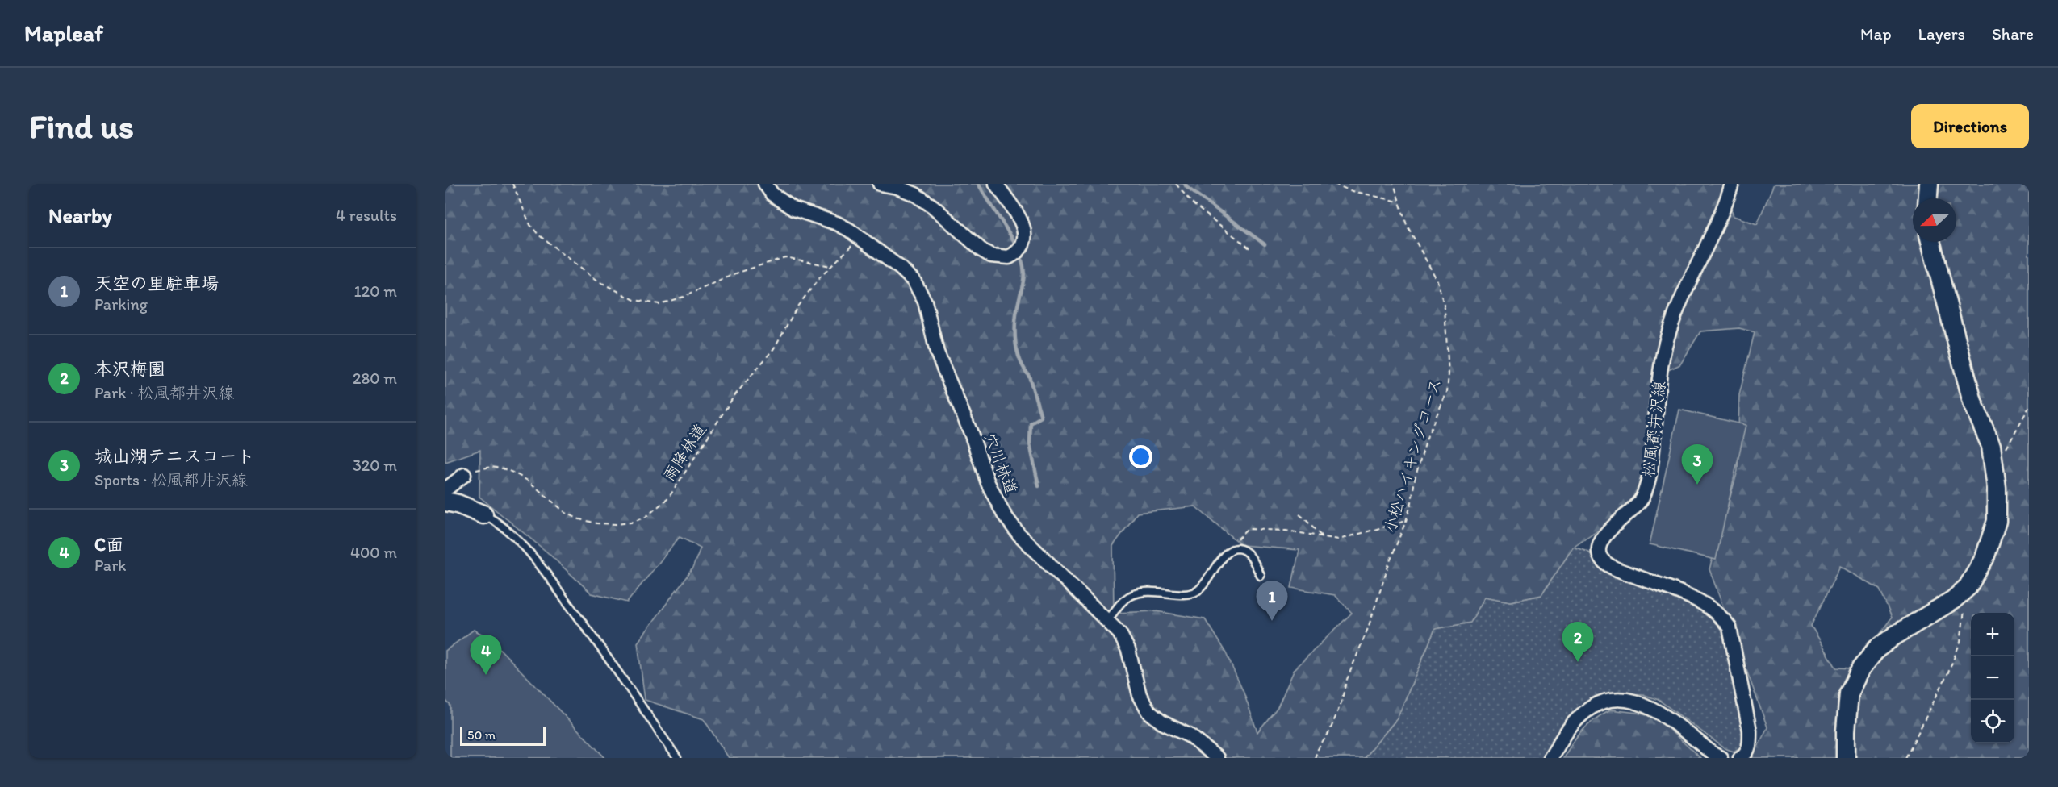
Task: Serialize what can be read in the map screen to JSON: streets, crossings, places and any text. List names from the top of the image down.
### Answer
{
  "streets": {
    "street": ["松風都井沢線", "穴川林道"],
    "path": ["雨降林道", "小松ハイキングコース"]
  },
  "crossings": [
    ["雨降林道", "穴川林道"]
  ],
  "scale_bar": "50 m",
  "north": "left",
  "page": {
    "header": "Mapleaf",
    "nav": ["Map", "Layers", "Share"],
    "buttons": "Directions",
    "title": "Find us",
    "heading": ["Nearby", "4 results"],
    "list": [
      {
        "mark": "1",
        "name": "天空の里駐車場",
        "note": "Parking",
        "value": "120 m"
      },
      {
        "mark": "2",
        "name": "本沢梅園",
        "note": "Park · 松風都井沢線",
        "value": "280 m"
      },
      {
        "mark": "3",
        "name": "城山湖テニスコート",
        "note": "Sports · 松風都井沢線",
        "value": "320 m"
      },
      {
        "mark": "4",
        "name": "C面",
        "note": "Park",
        "value": "400 m"
      }
    ],
    "pins": [
      "3",
      "1",
      "2",
      "4"
    ],
    "map_buttons": ["+", "−"],
    "scale": "50 m"
  }
}
